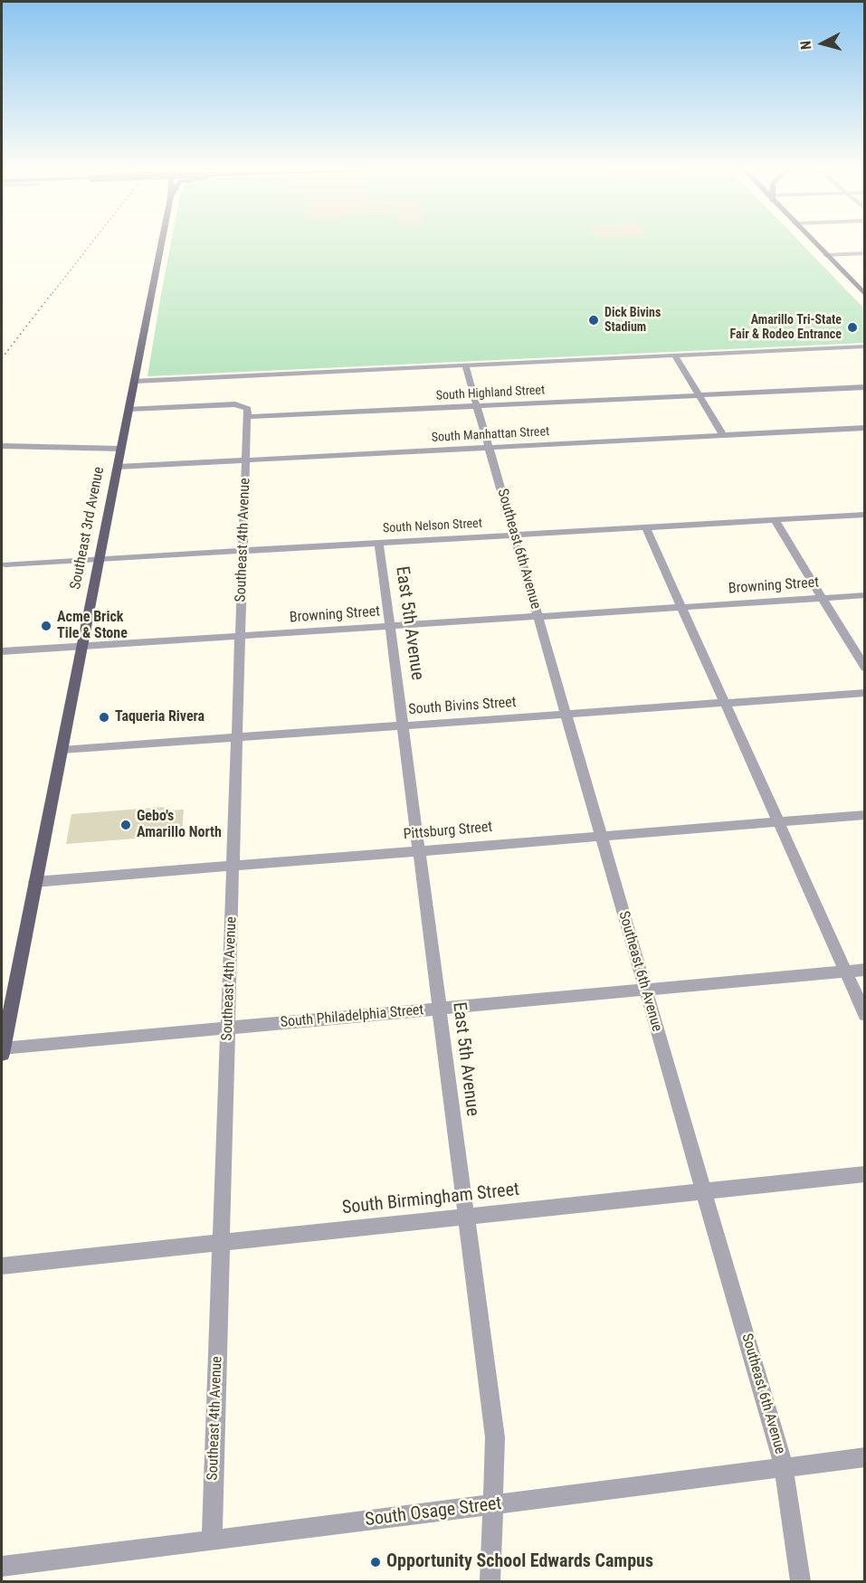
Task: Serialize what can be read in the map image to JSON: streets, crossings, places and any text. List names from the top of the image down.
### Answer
{
  "streets": {
    "main road": ["Southeast 3rd Avenue"],
    "street": [
      "South Highland Street",
      "South Manhattan Street",
      "South Nelson Street",
      "Southeast 4th Avenue",
      "Southeast 6th Avenue",
      "Browning Street",
      "East 5th Avenue",
      "South Bivins Street",
      "Pittsburg Street",
      "South Philadelphia Street",
      "South Birmingham Street",
      "South Osage Street"
    ]
  },
  "crossings": [
    ["South Highland Street", "Southeast 4th Avenue"],
    ["South Highland Street", "Southeast 6th Avenue"],
    ["South Manhattan Street", "Southeast 3rd Avenue"],
    ["South Manhattan Street", "Southeast 4th Avenue"],
    ["South Manhattan Street", "Southeast 6th Avenue"],
    ["South Nelson Street", "Southeast 3rd Avenue"],
    ["South Nelson Street", "Southeast 4th Avenue"],
    ["South Nelson Street", "Southeast 6th Avenue"],
    ["South Nelson Street", "East 5th Avenue"],
    ["Southeast 3rd Avenue", "Browning Street"],
    ["Southeast 3rd Avenue", "South Bivins Street"],
    ["Southeast 3rd Avenue", "Pittsburg Street"],
    ["Southeast 3rd Avenue", "South Philadelphia Street"],
    ["Southeast 4th Avenue", "Browning Street"],
    ["Southeast 4th Avenue", "South Bivins Street"],
    ["Southeast 4th Avenue", "Pittsburg Street"],
    ["Southeast 4th Avenue", "South Philadelphia Street"],
    ["Southeast 4th Avenue", "South Birmingham Street"],
    ["Southeast 4th Avenue", "South Osage Street"],
    ["Southeast 6th Avenue", "Browning Street"],
    ["Southeast 6th Avenue", "South Bivins Street"],
    ["Southeast 6th Avenue", "Pittsburg Street"],
    ["Southeast 6th Avenue", "South Philadelphia Street"],
    ["Southeast 6th Avenue", "South Birmingham Street"],
    ["Southeast 6th Avenue", "South Osage Street"],
    ["Browning Street", "East 5th Avenue"],
    ["East 5th Avenue", "South Bivins Street"],
    ["East 5th Avenue", "Pittsburg Street"],
    ["East 5th Avenue", "South Philadelphia Street"],
    ["East 5th Avenue", "South Birmingham Street"],
    ["East 5th Avenue", "South Osage Street"]
  ],
  "places": [
    "Dick Bivins Stadium",
    "Amarillo Tri-State Fair & Rodeo Entrance",
    "Acme Brick Tile & Stone",
    "Taqueria Rivera",
    "Gebo's Amarillo North",
    "Opportunity School Edwards Campus"
  ],
  "north": "left"
}
